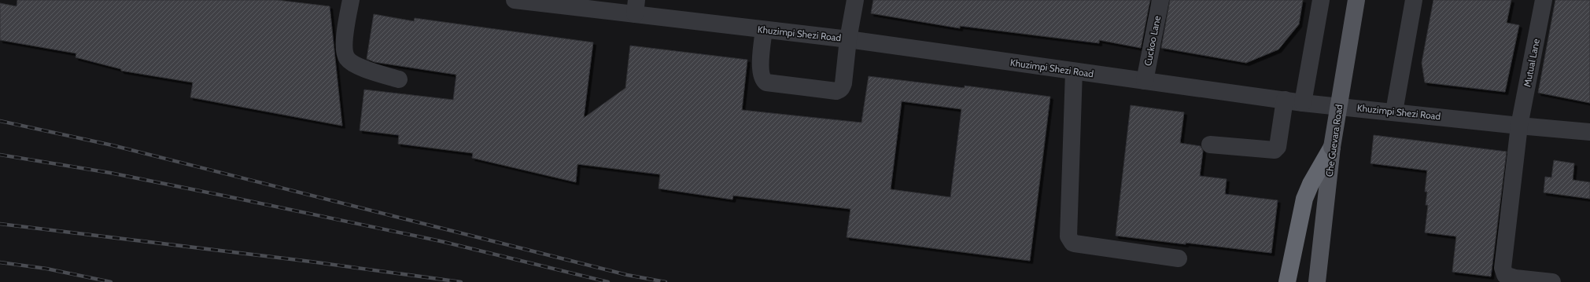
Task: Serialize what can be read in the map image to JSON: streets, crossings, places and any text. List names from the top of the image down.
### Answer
{
  "streets": {
    "main road": ["Che Guevara Road"],
    "street": ["Khuzimpi Shezi Road", "Cuckoo Lane", "Mutual Lane"]
  },
  "crossings": [
    ["Khuzimpi Shezi Road", "Cuckoo Lane"],
    ["Khuzimpi Shezi Road", "Mutual Lane"]
  ]
}
